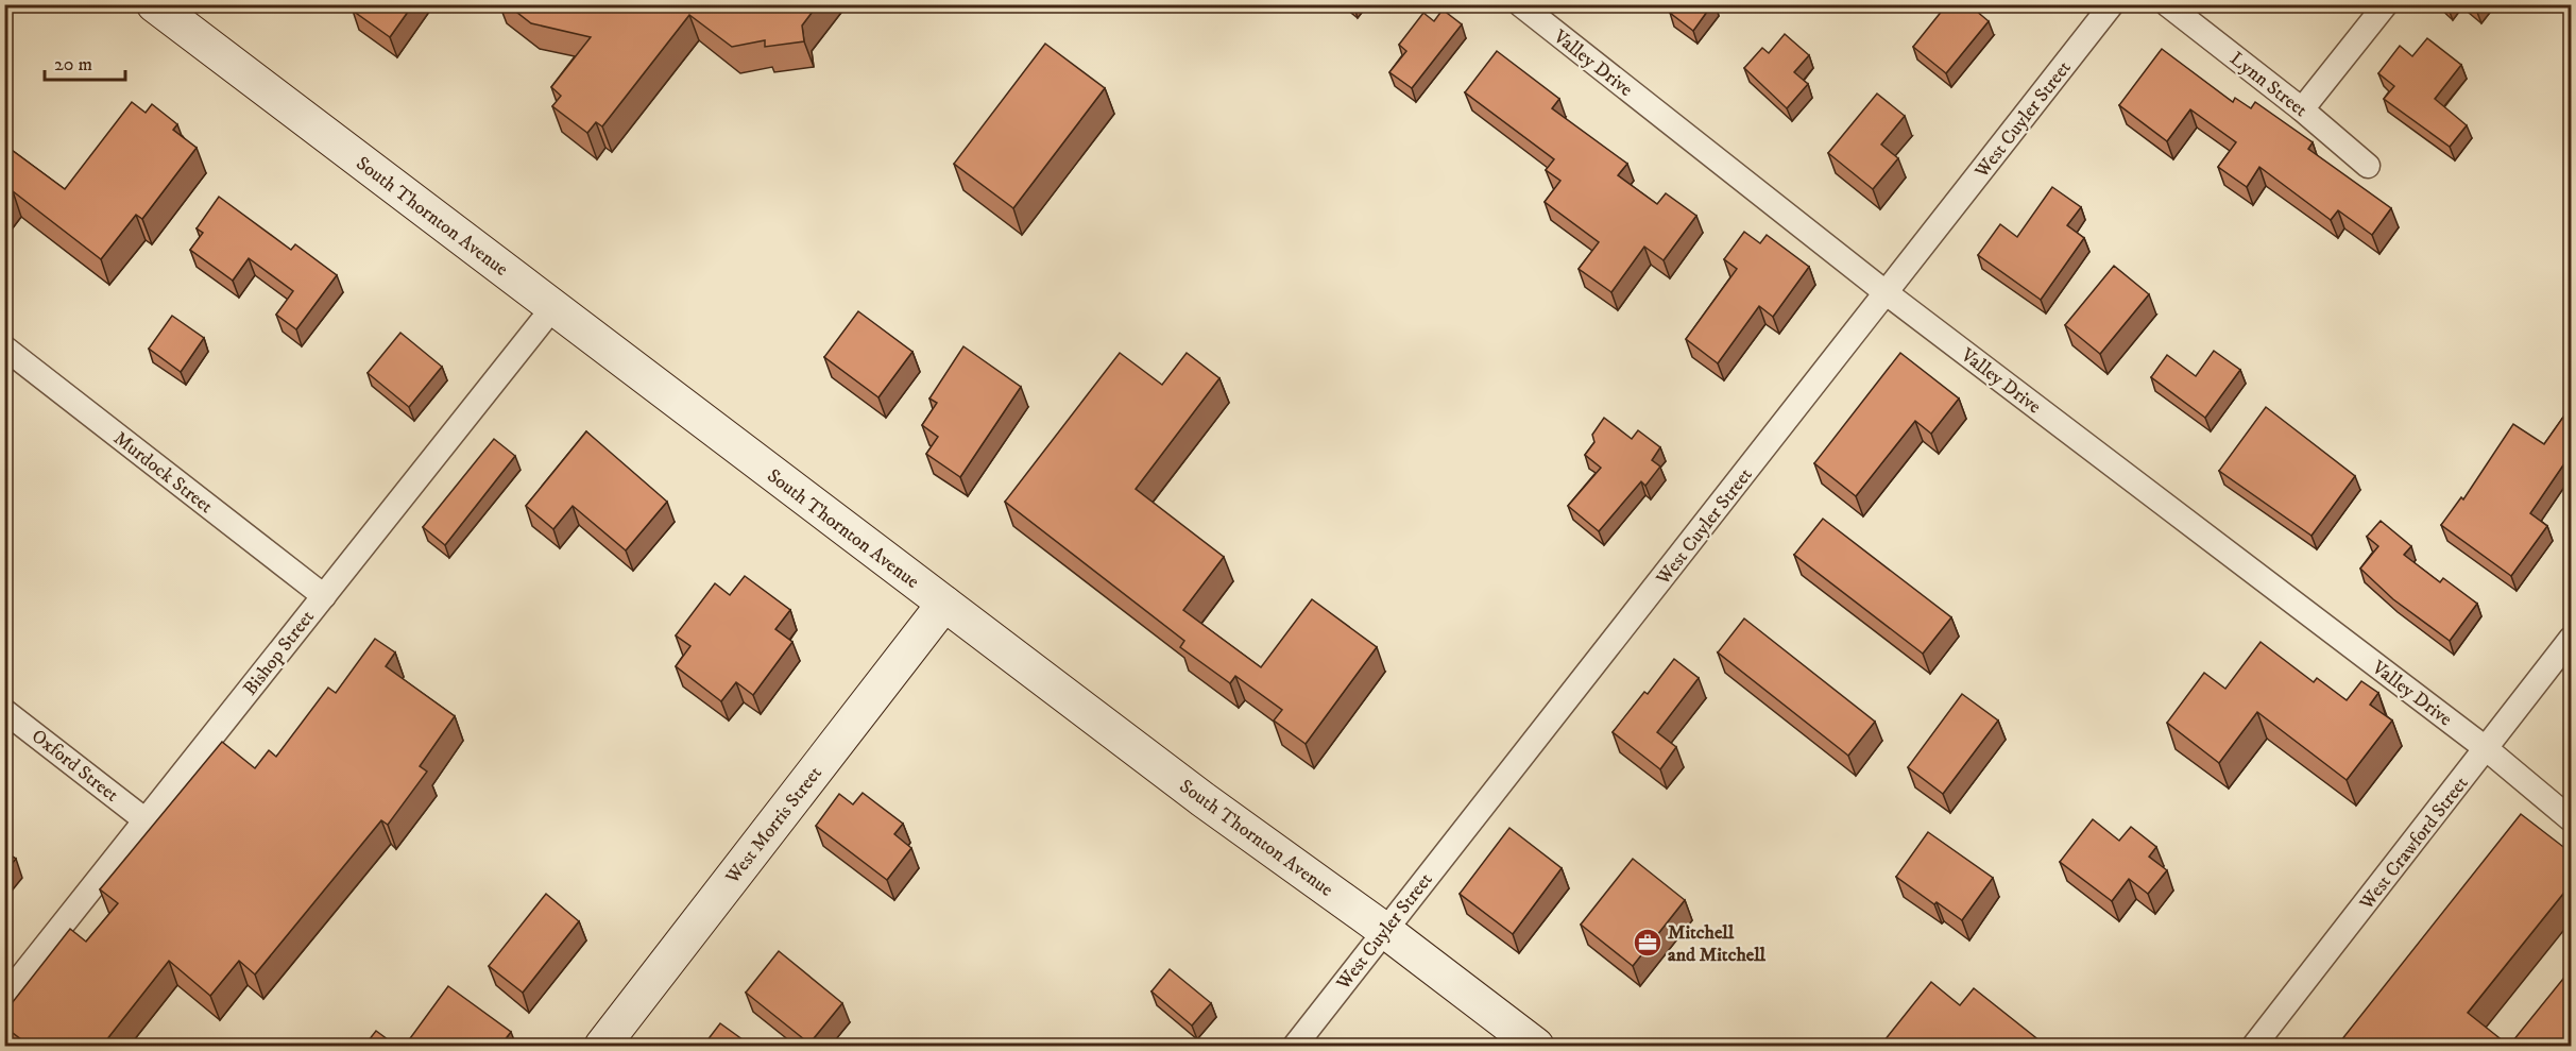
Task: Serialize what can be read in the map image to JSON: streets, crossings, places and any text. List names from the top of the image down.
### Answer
{
  "streets": {
    "main road": ["South Thornton Avenue", "West Morris Street"],
    "street": [
      "Valley Drive",
      "Lynn Street",
      "West Cuyler Street",
      "Murdock Street",
      "Bishop Street",
      "Oxford Street",
      "West Crawford Street"
    ]
  },
  "crossings": [
    ["Valley Drive", "West Cuyler Street"],
    ["Valley Drive", "West Crawford Street"],
    ["West Cuyler Street", "South Thornton Avenue"],
    ["South Thornton Avenue", "Bishop Street"],
    ["South Thornton Avenue", "West Morris Street"],
    ["Murdock Street", "Bishop Street"],
    ["Bishop Street", "Oxford Street"]
  ],
  "places": {
    "office": ["Mitchell and Mitchell"]
  },
  "scale_bar": "20 m"
}
